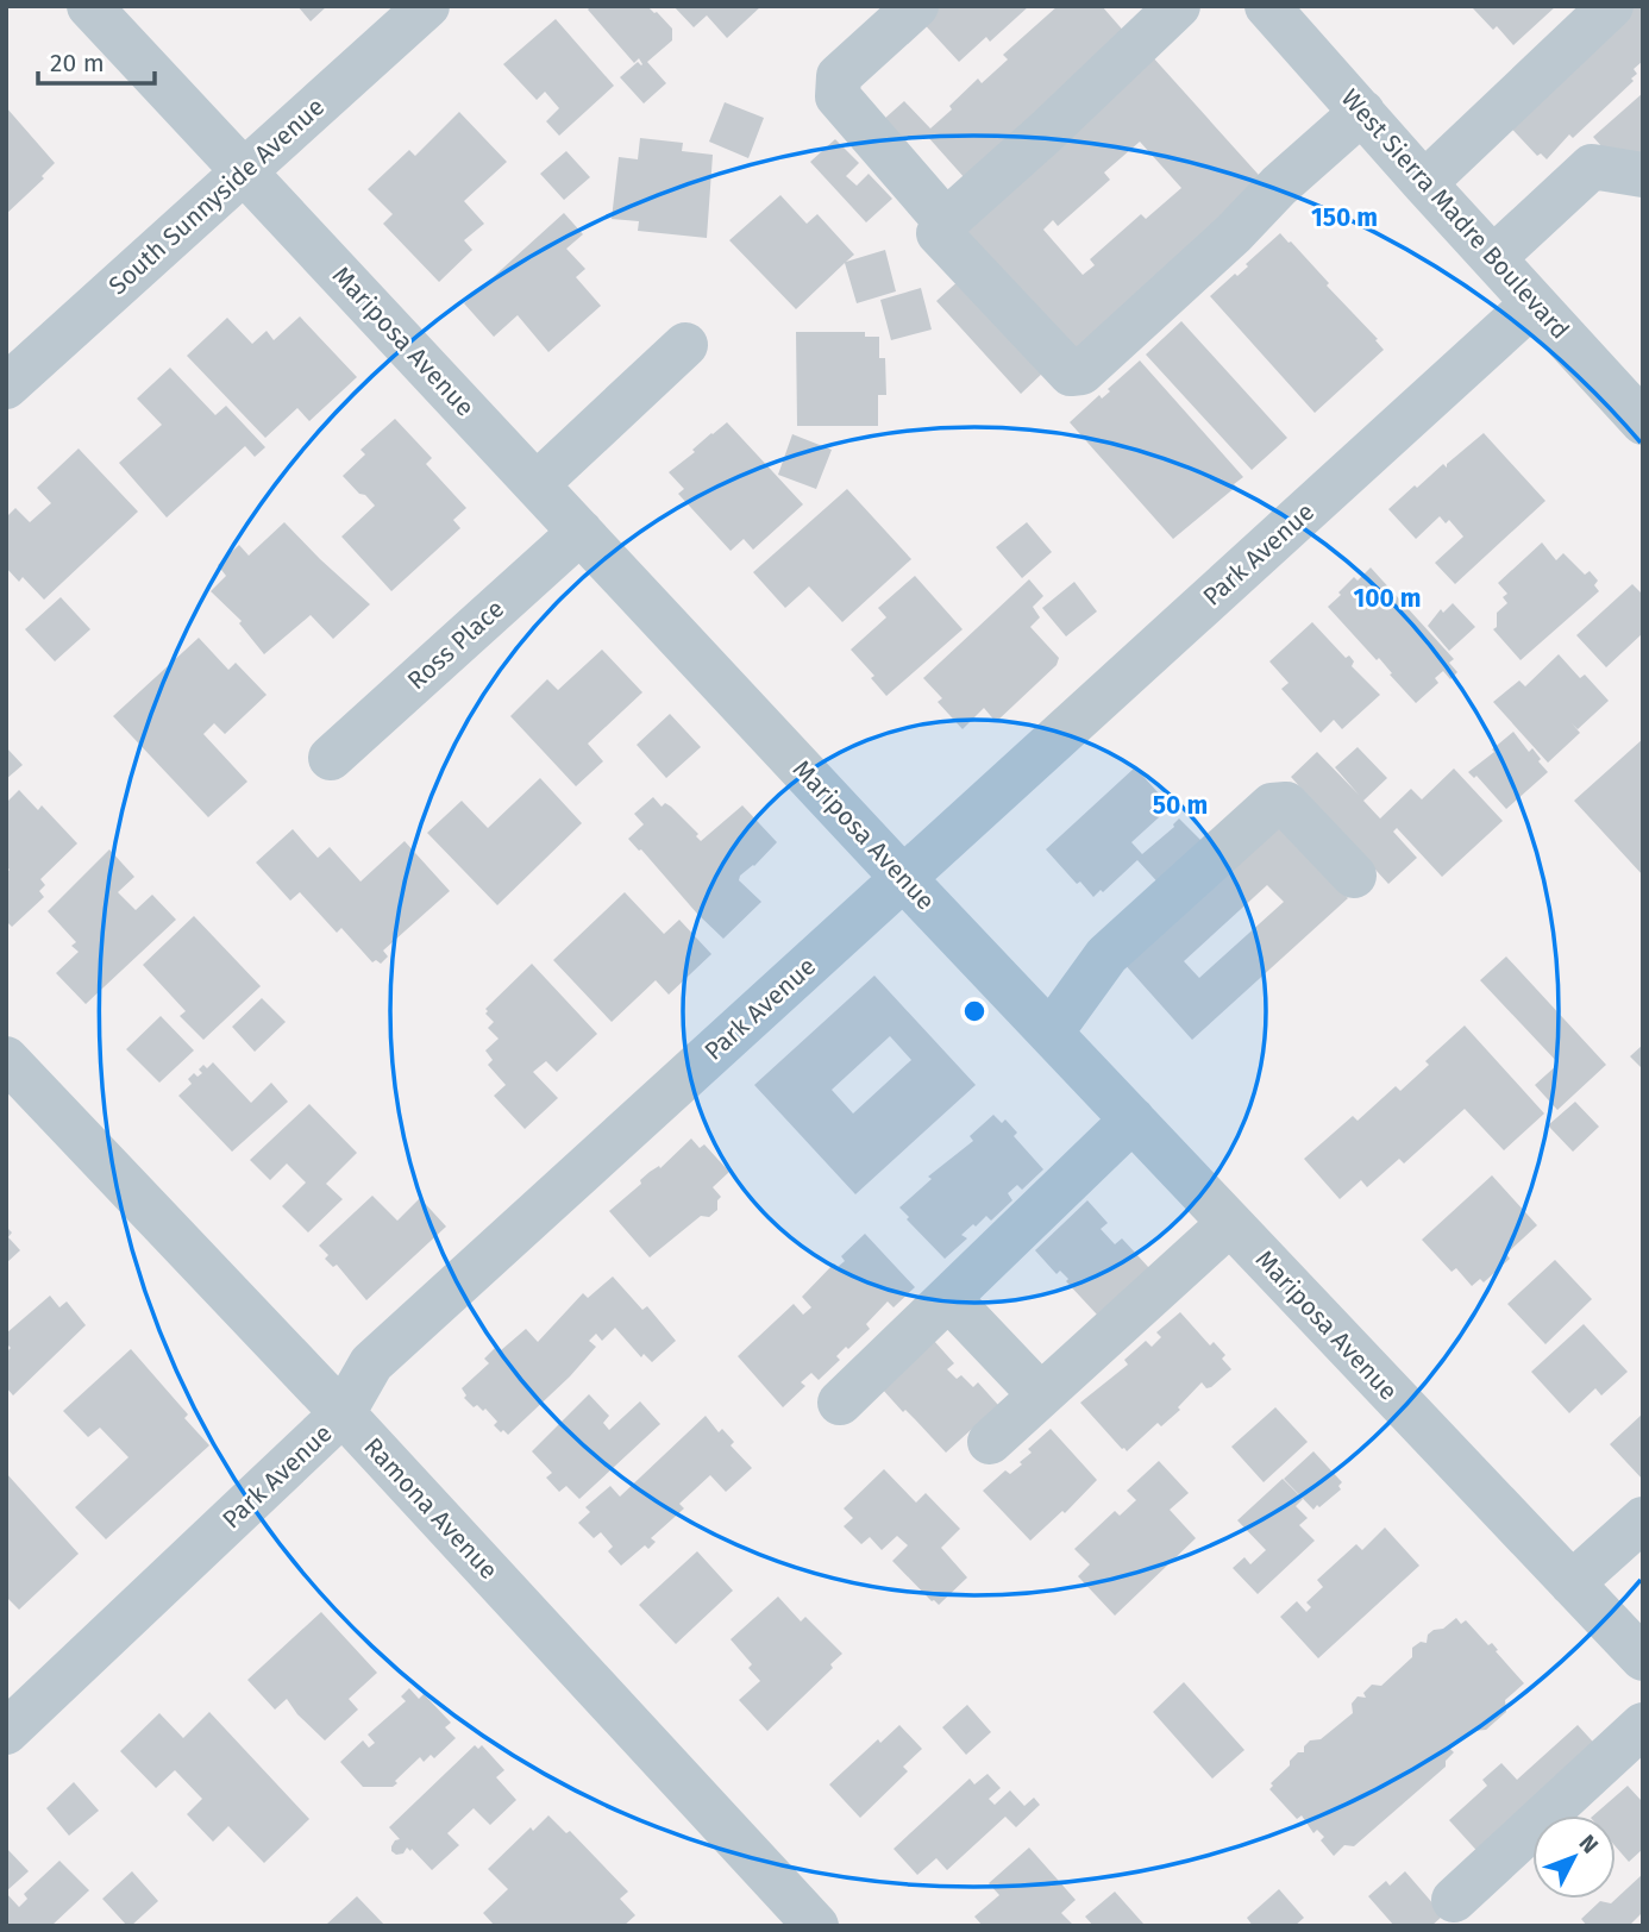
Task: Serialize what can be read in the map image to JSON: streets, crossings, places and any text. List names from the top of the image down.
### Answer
{
  "streets": {
    "street": [
      "South Sunnyside Avenue",
      "West Sierra Madre Boulevard",
      "Mariposa Avenue",
      "Park Avenue",
      "Ross Place",
      "Ramona Avenue"
    ]
  },
  "crossings": [
    ["South Sunnyside Avenue", "Mariposa Avenue"],
    ["West Sierra Madre Boulevard", "Park Avenue"],
    ["Mariposa Avenue", "Park Avenue"],
    ["Mariposa Avenue", "Ross Place"],
    ["Park Avenue", "Ramona Avenue"]
  ],
  "scale_bar": "20 m",
  "north": "top right",
  "rings": ["150 m", "100 m", "50 m"]
}
